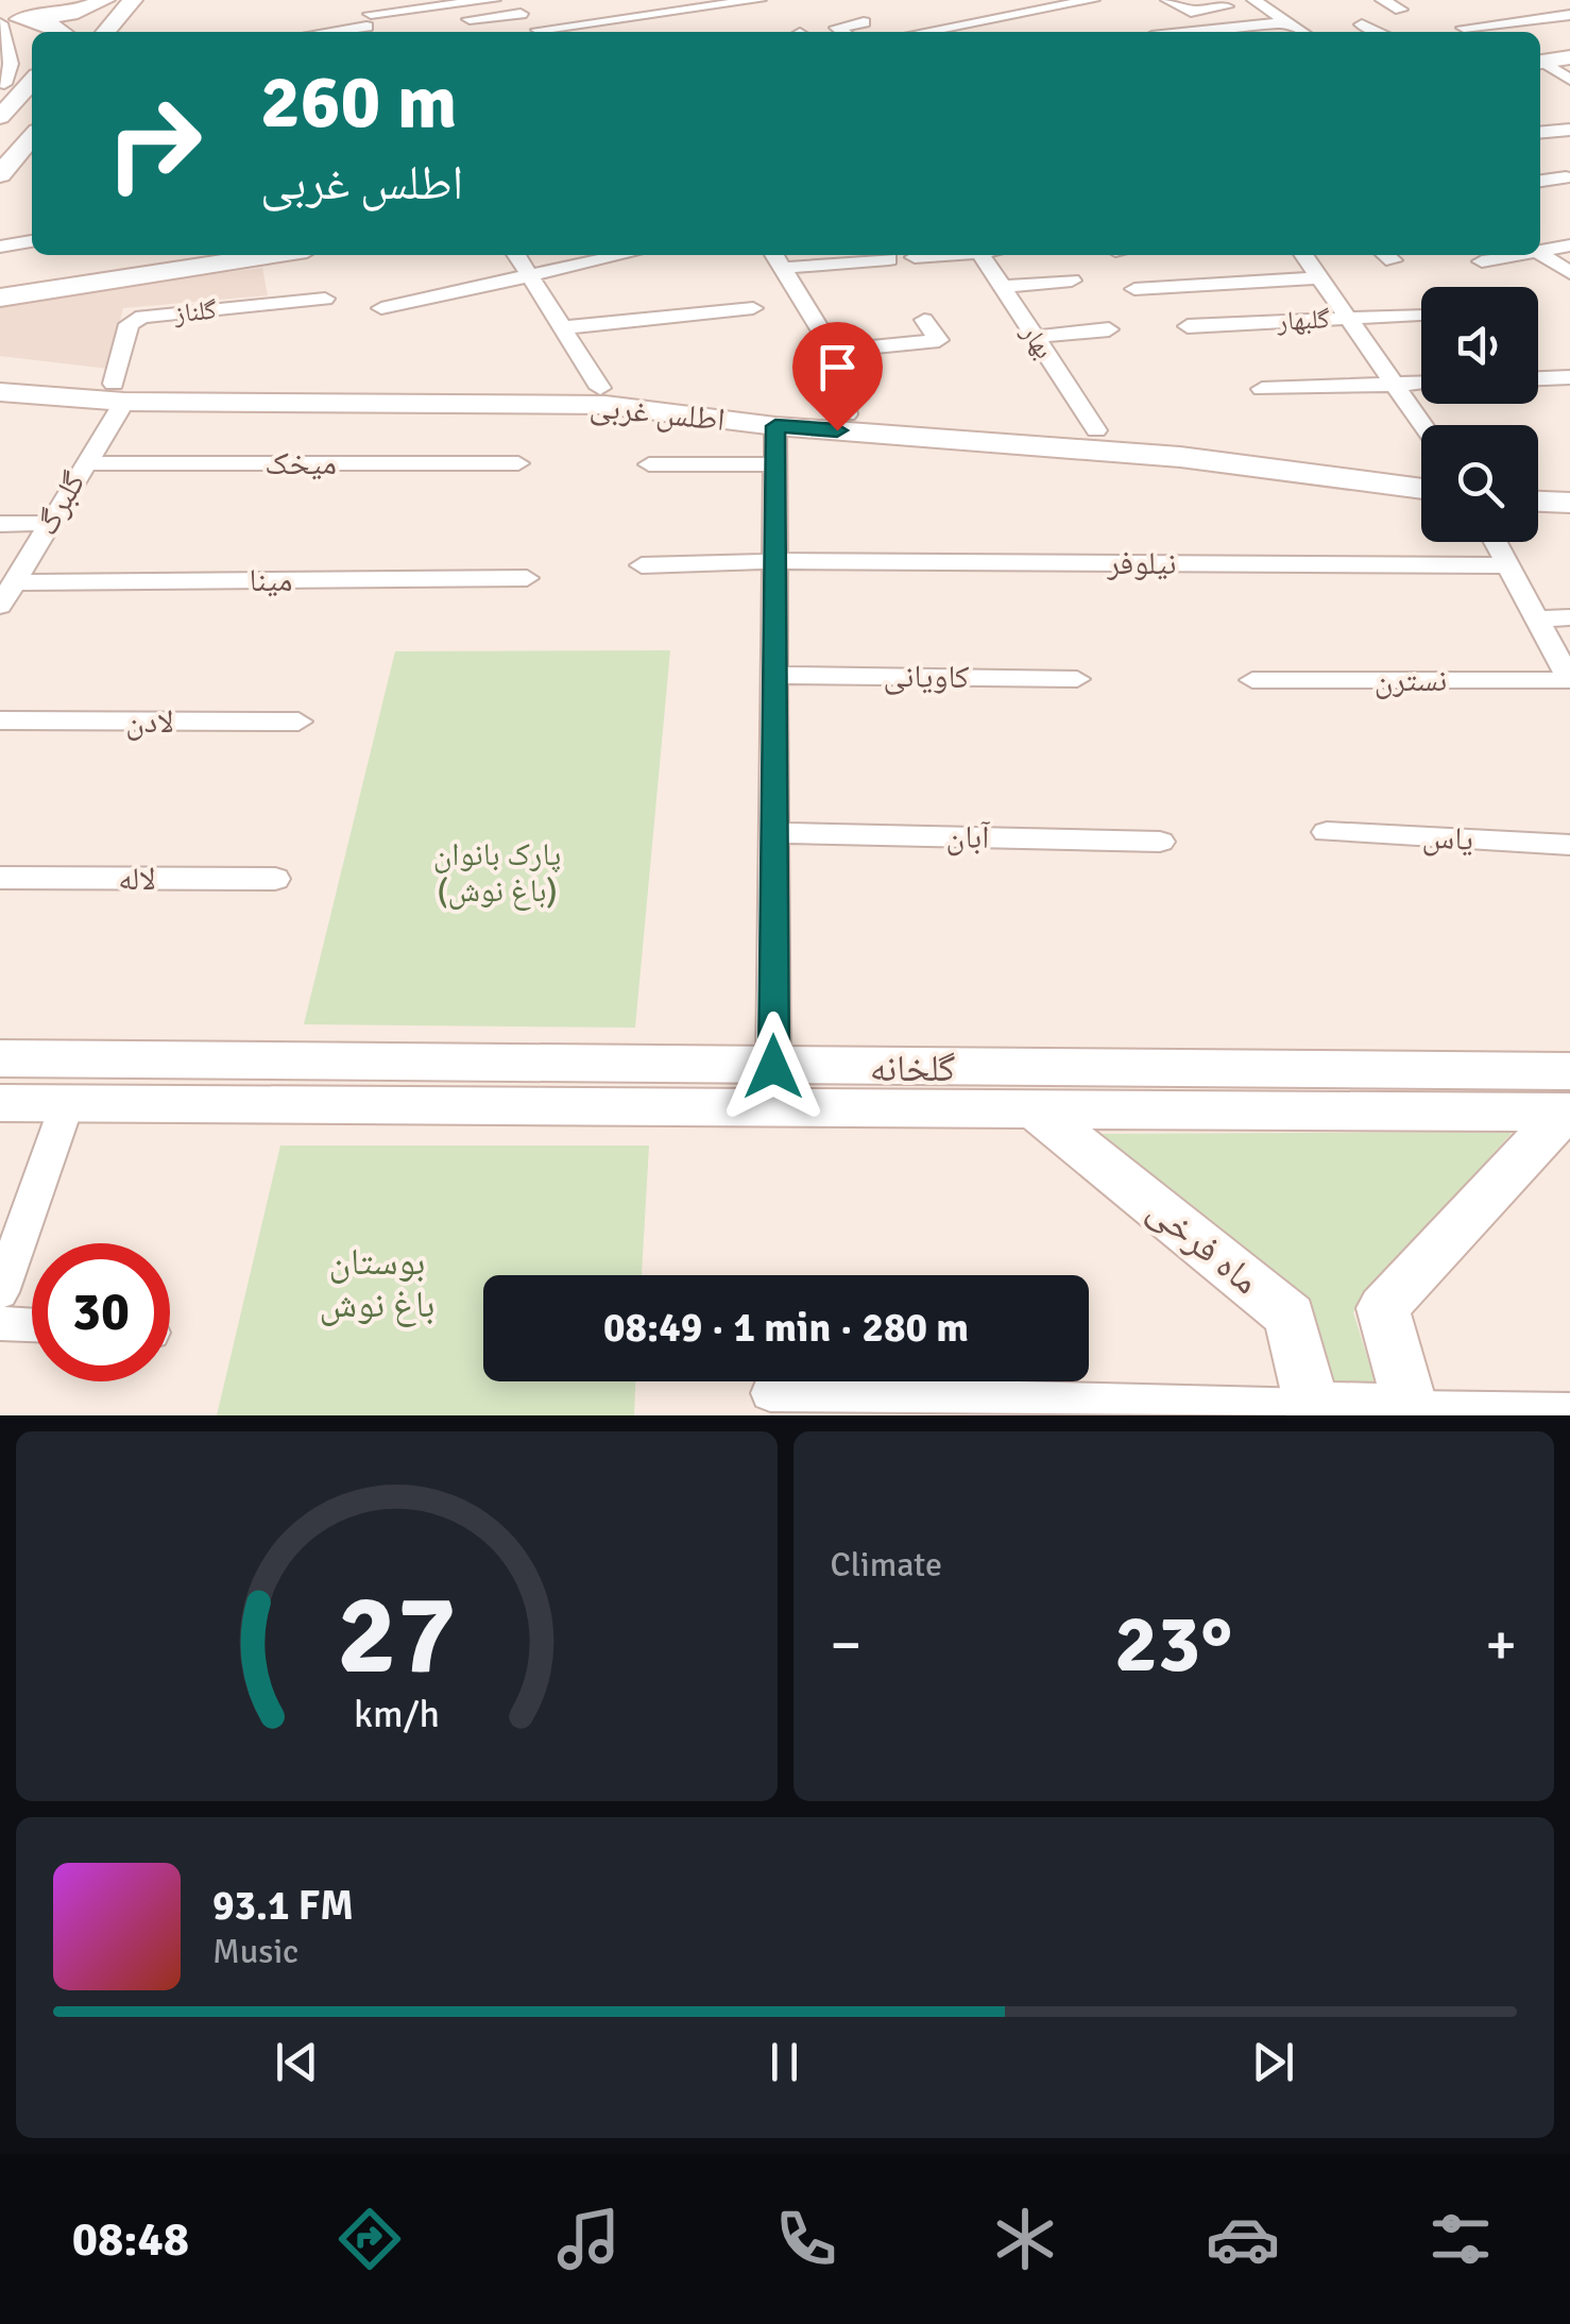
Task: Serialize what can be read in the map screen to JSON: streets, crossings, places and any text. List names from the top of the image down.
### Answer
{
  "streets": {
    "street": [
      "گلناز",
      "گلبهار",
      "بهار",
      "اطلس غربی",
      "میخک",
      "گلبرگ",
      "نیلوفر",
      "مینا",
      "کاویانی",
      "نسترن",
      "لادن",
      "آبان",
      "یاس",
      "لاله",
      "گلخانه",
      "ماه فرخی"
    ]
  },
  "crossings": [
    ["گلناز", "اطلس غربی"],
    ["گلناز", "گلبرگ"],
    ["بهار", "اطلس غربی"],
    ["اطلس غربی", "گلبرگ"],
    ["میخک", "گلبرگ"],
    ["گلبرگ", "مینا"],
    ["گلخانه", "ماه فرخی"]
  ],
  "parks": ["پارک بانوان (باغ نوش)", "بوستان باغ نوش"],
  "page": {
    "turn": ["260 m", "اطلس غربی"],
    "limit": "30",
    "trip": "08:49 · 1 min · 280 m",
    "tile": "Climate",
    "heat": ["−", "23°", "+"],
    "song": ["93.1 FM", "Music"],
    "tabs": "08:48",
    "gauge": ["27", "km/h"]
  }
}
